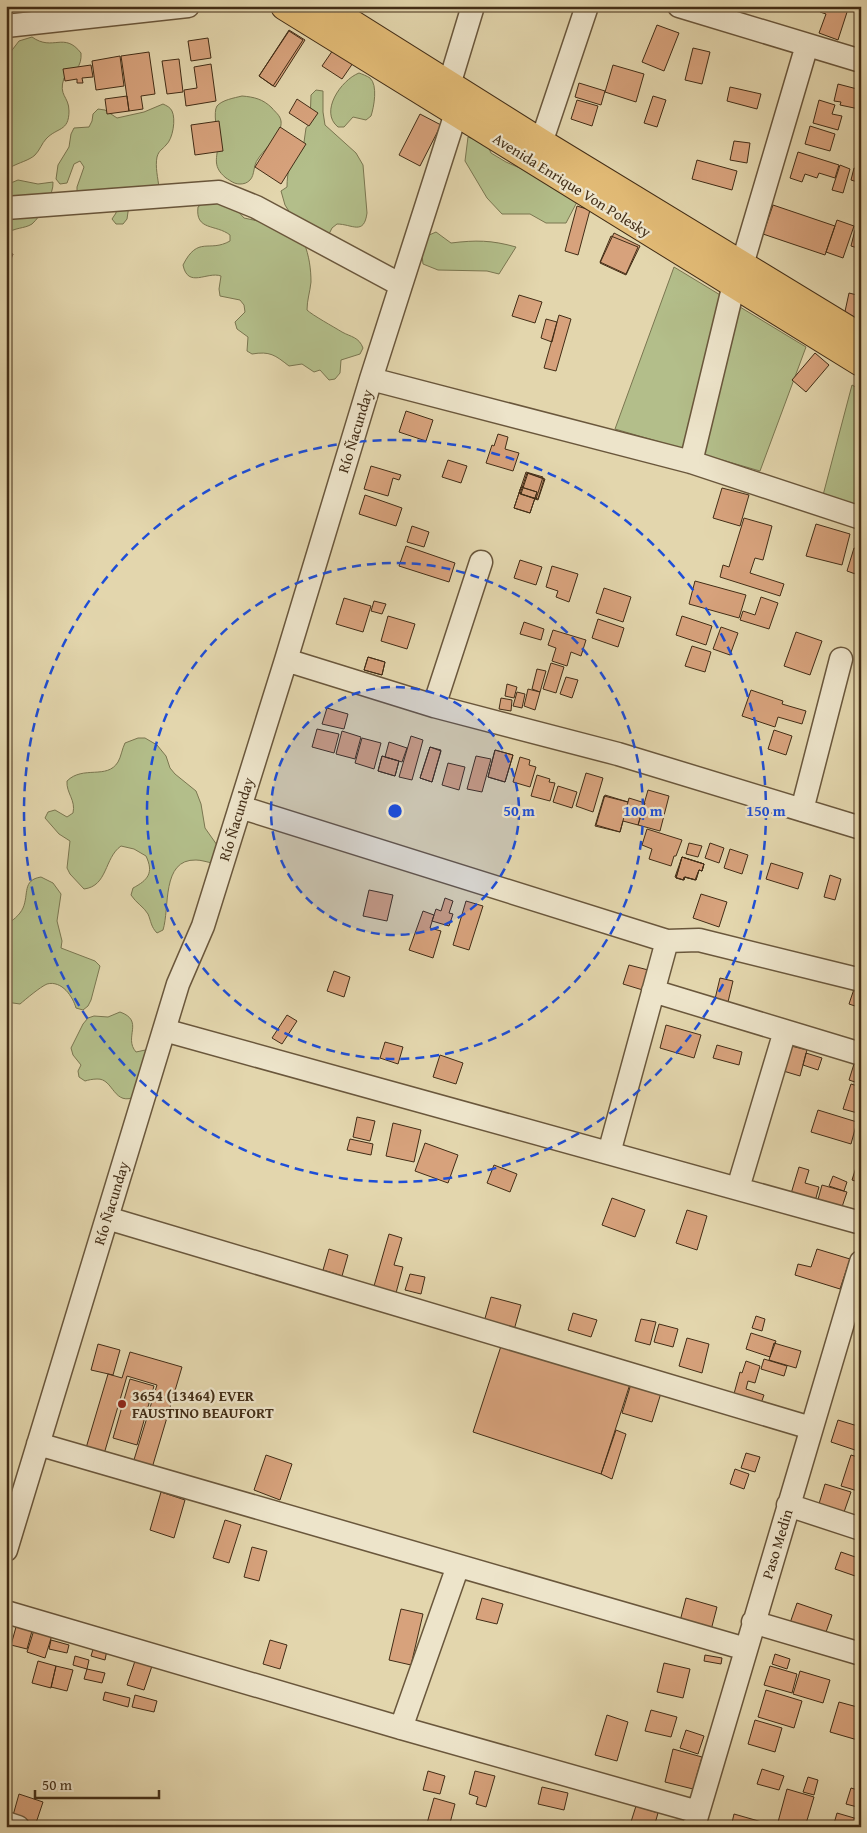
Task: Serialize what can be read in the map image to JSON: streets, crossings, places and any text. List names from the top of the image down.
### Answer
{
  "streets": {
    "main road": ["Avenida Enrique Von Polesky"],
    "street": ["Río Ñacunday", "Paso Medin"]
  },
  "crossings": [
    ["Avenida Enrique Von Polesky", "Río Ñacunday"]
  ],
  "places": ["3654 (13464) EVER FAUSTINO BEAUFORT"],
  "scale_bar": "50 m",
  "rings": ["50 m", "100 m", "150 m"]
}
